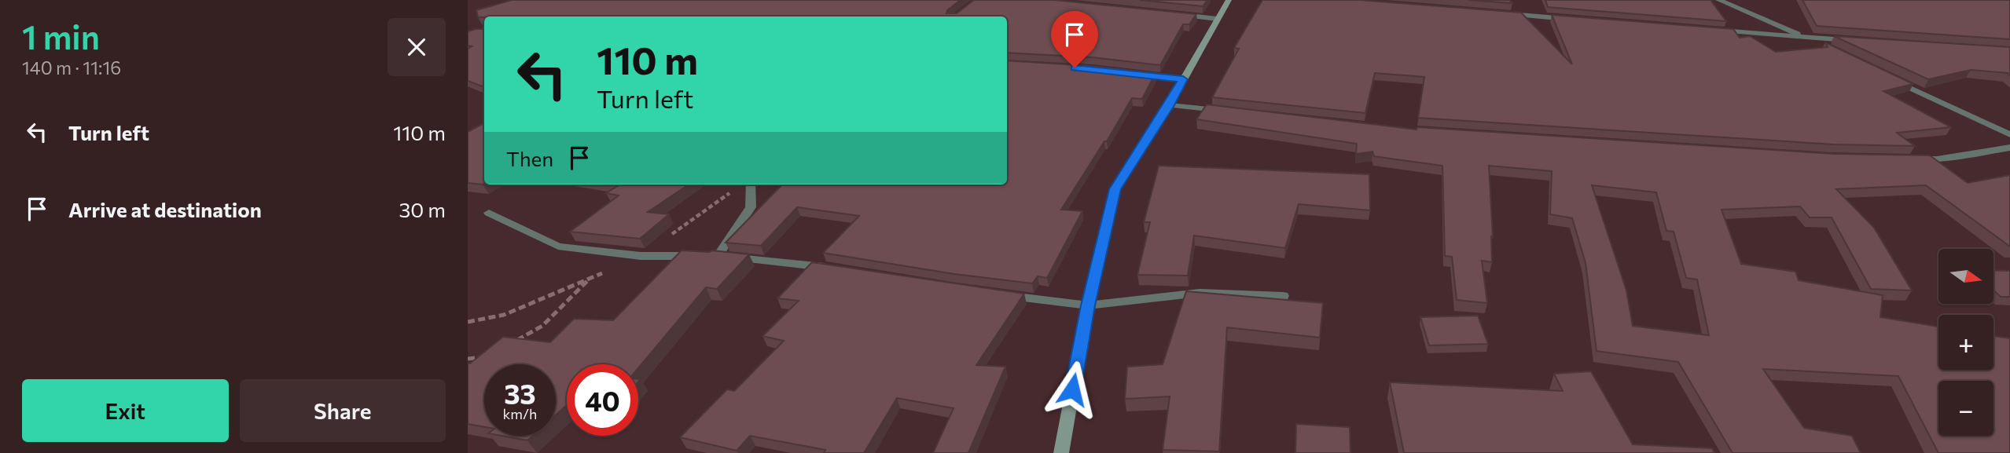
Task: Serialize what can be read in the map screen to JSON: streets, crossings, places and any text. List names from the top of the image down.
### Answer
{
  "north": "right",
  "page": {
    "heading": ["1 min", "140 m · 11:16"],
    "turn": ["110 m", "Turn left"],
    "list": [
      {
        "name": "Turn left",
        "value": "110 m"
      },
      {
        "name": "Arrive at destination",
        "value": "30 m"
      }
    ],
    "then": "Then",
    "map_buttons": ["+", "−"],
    "speed": "33 km/h",
    "limit": "40",
    "buttons": ["Exit", "Share"]
  }
}
